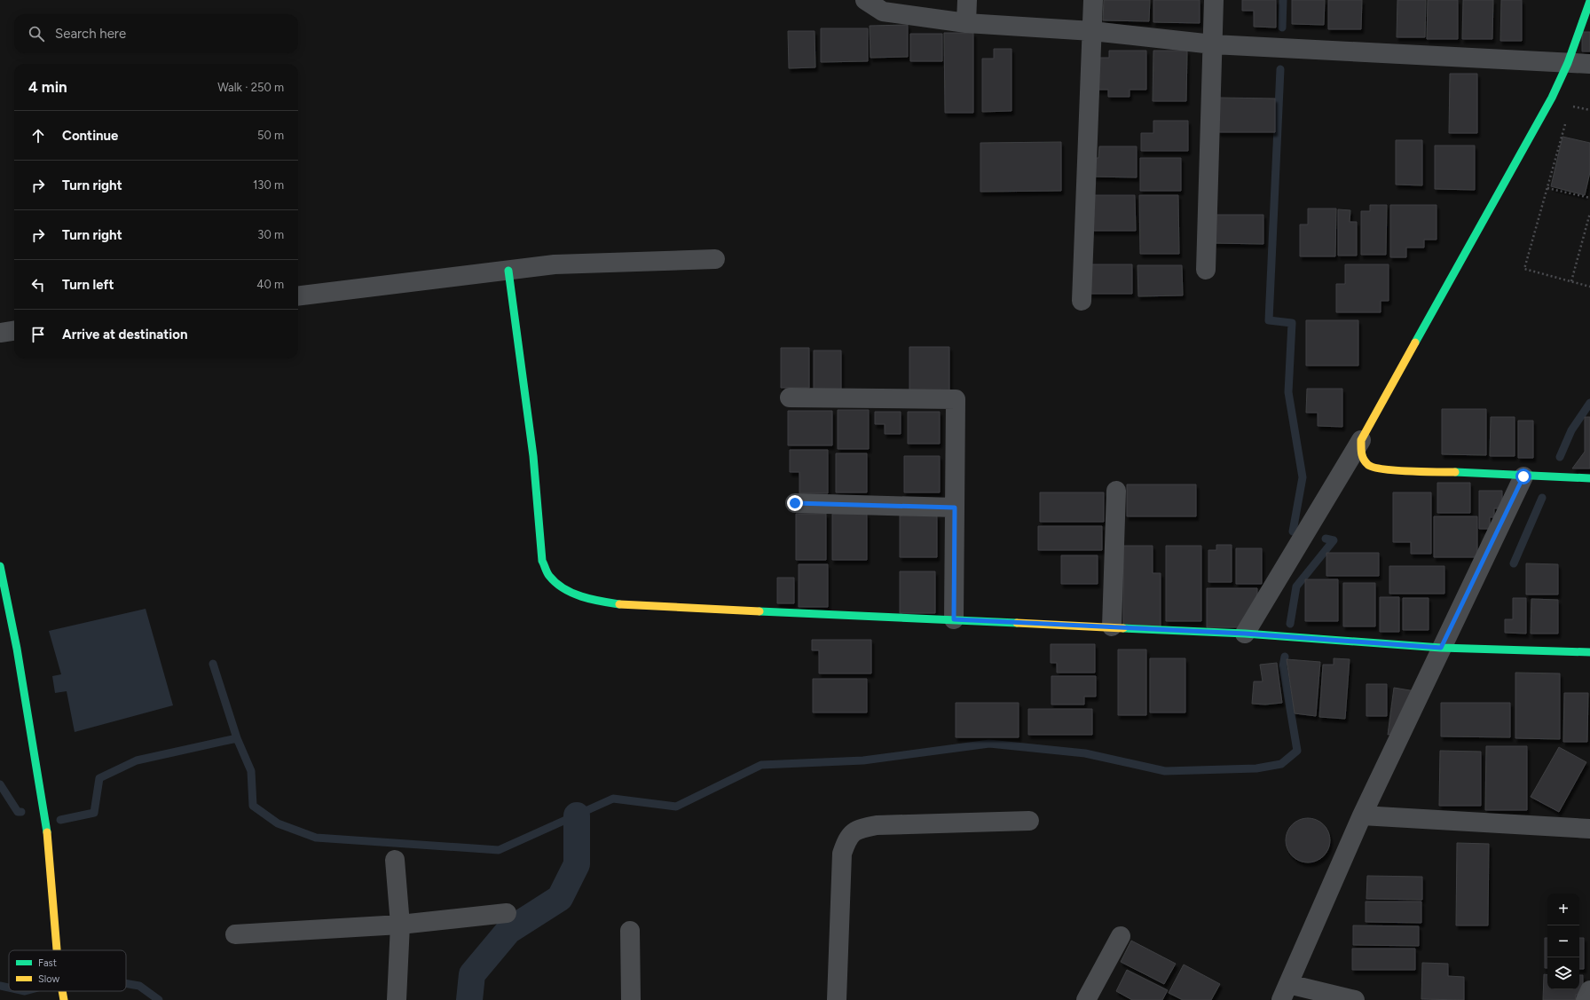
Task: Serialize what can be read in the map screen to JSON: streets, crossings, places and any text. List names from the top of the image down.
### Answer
{
  "legend": ["Fast", "Slow"],
  "page": {
    "search": "Search here",
    "heading": ["4 min", "Walk · 250 m"],
    "list": [
      ["Continue", "50 m"],
      ["Turn right", "130 m"],
      ["Turn right", "30 m"],
      ["Turn left", "40 m"],
      "Arrive at destination"
    ],
    "map_buttons": ["+", "−"]
  }
}
